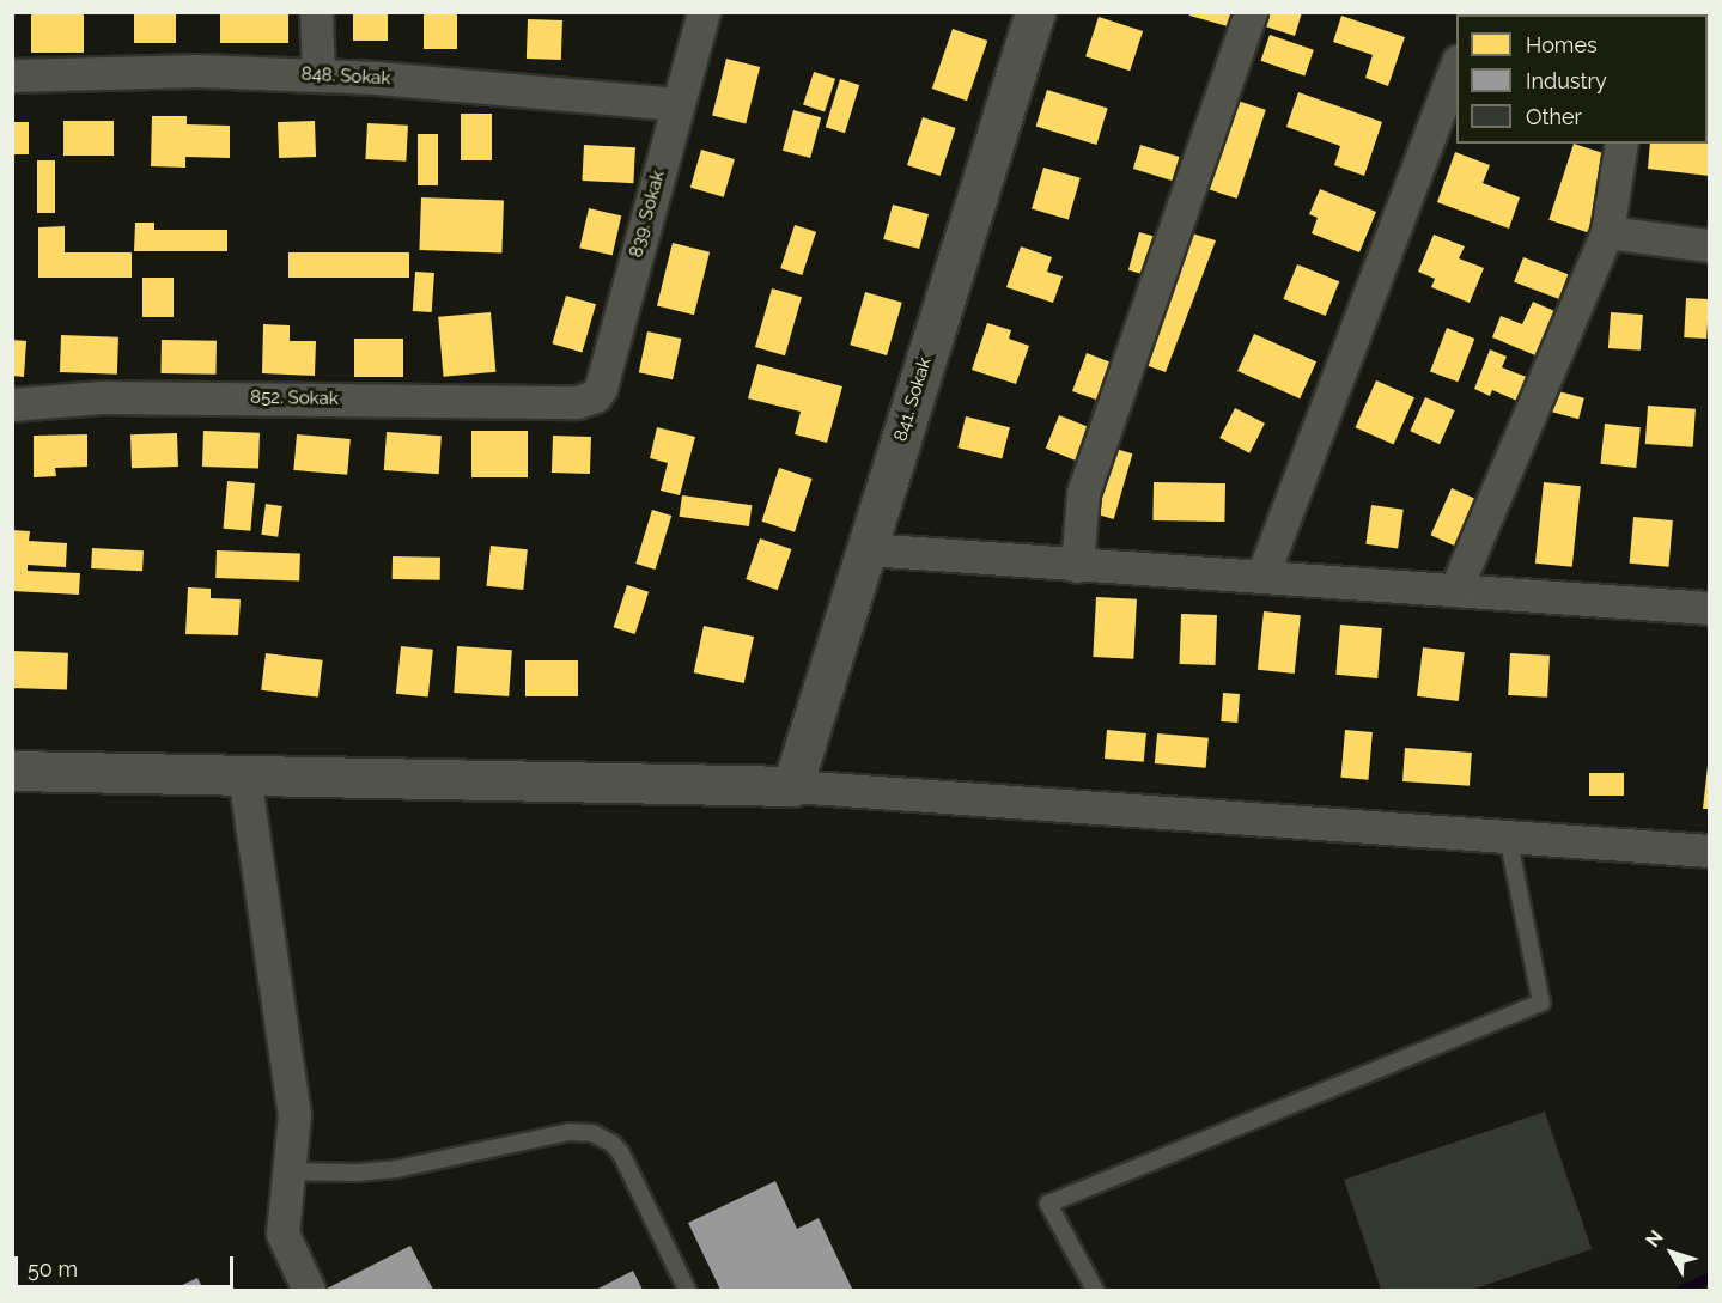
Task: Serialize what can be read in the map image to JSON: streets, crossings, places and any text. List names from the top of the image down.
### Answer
{
  "streets": {
    "street": [
      "848. Sokak",
      "839. Sokak",
      "852. Sokak",
      "841. Sokak"
    ]
  },
  "crossings": [
    ["848. Sokak", "839. Sokak"],
    ["839. Sokak", "852. Sokak"]
  ],
  "legend": ["Homes", "Industry", "Other"],
  "scale_bar": "50 m",
  "north": "top left"
}
